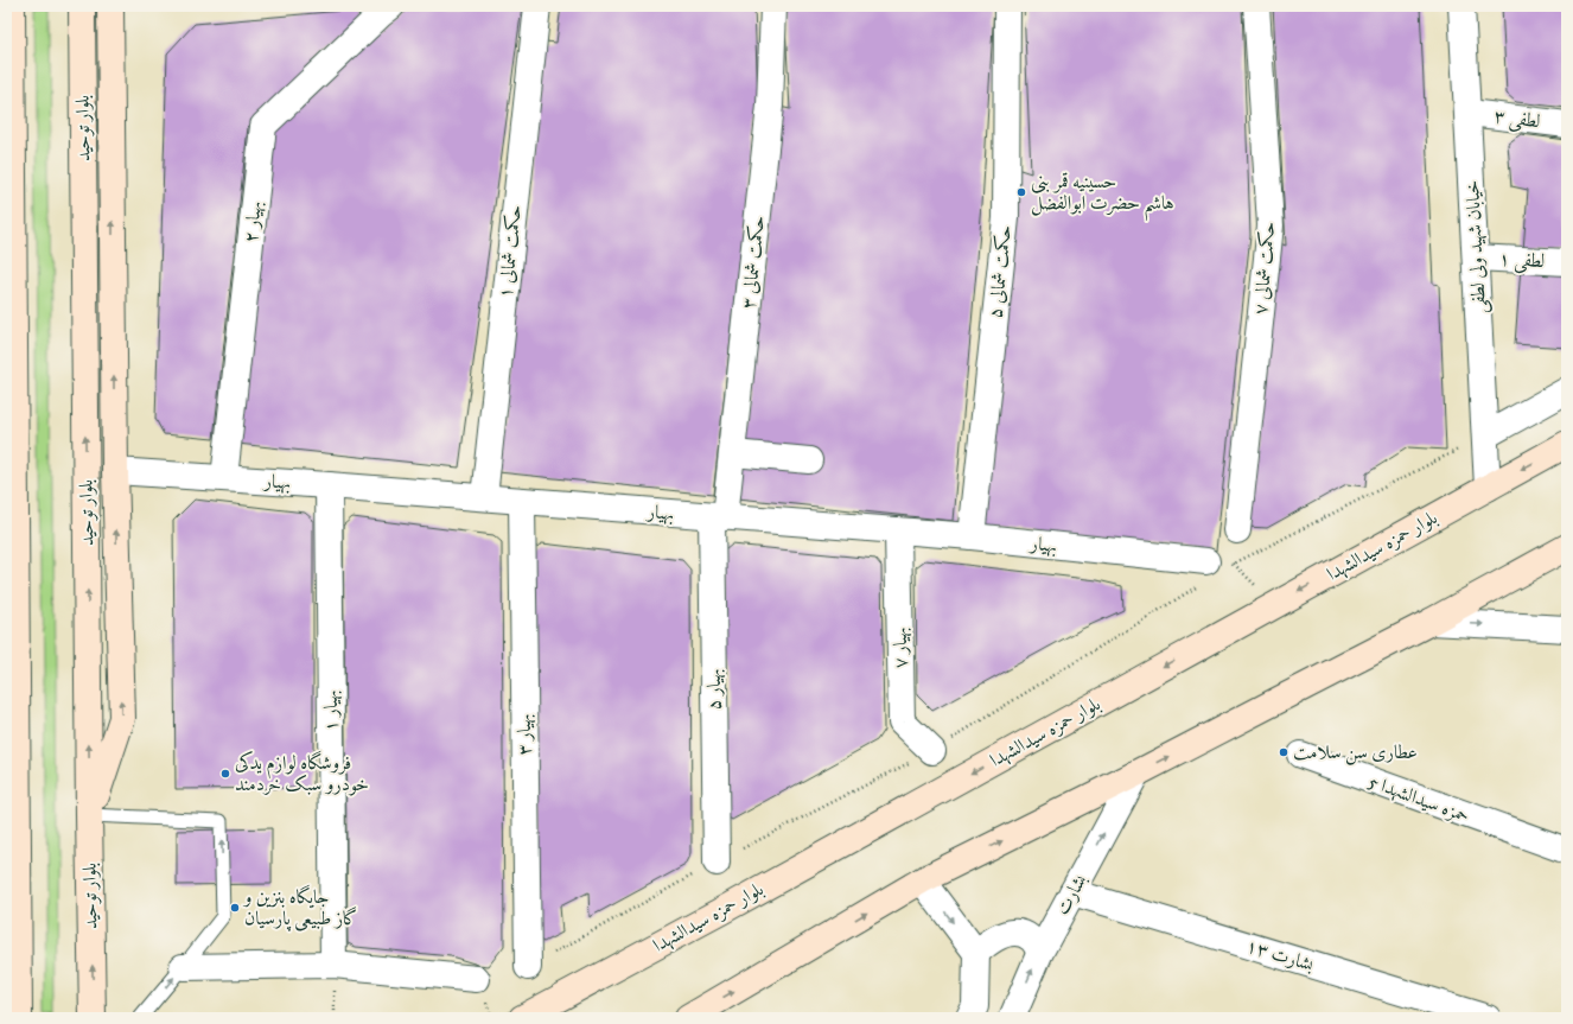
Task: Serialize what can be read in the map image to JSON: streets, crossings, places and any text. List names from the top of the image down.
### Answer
{
  "streets": {
    "main road": ["بلوار توحید", "بلوار حمزه سیدالشهدا"],
    "street": [
      "لطفی ۳",
      "بهیار ۲",
      "خیابان شهید ولی لطفی",
      "حکمت شمالی ۱",
      "لطفی ۱",
      "حکمت شمالی ۳",
      "حکمت شمالی ۷",
      "حکمت شمالی ۵",
      "بهیار",
      "بهیار ۷",
      "بهیار ۵",
      "بهیار ۱",
      "بهیار ۳",
      "حمزه سیدالشهدا 5",
      "بشارت",
      "بشارت ۱۳"
    ]
  },
  "crossings": [
    ["لطفی ۳", "خیابان شهید ولی لطفی"],
    ["بهیار ۲", "بهیار"],
    ["خیابان شهید ولی لطفی", "لطفی ۱"],
    ["خیابان شهید ولی لطفی", "بلوار حمزه سیدالشهدا"],
    ["حکمت شمالی ۱", "بهیار"],
    ["حکمت شمالی ۳", "بهیار"],
    ["حکمت شمالی ۳", "بهیار ۵"],
    ["حکمت شمالی ۵", "بهیار"],
    ["بهیار", "بهیار ۷"],
    ["بهیار", "بهیار ۵"],
    ["بهیار", "بهیار ۱"],
    ["بهیار", "بهیار ۳"],
    ["بشارت", "بشارت ۱۳"]
  ],
  "one_way": ["بشارت"],
  "places": [
    "حسینیه قمر بنی هاشم حضرت ابوالفضل",
    "عطاری سن سلامت",
    "فروشگاه لوازم یدکی خودرو سبک خردمند",
    "جایگاه بنزین و گاز طبیعی پارسیان"
  ]
}
